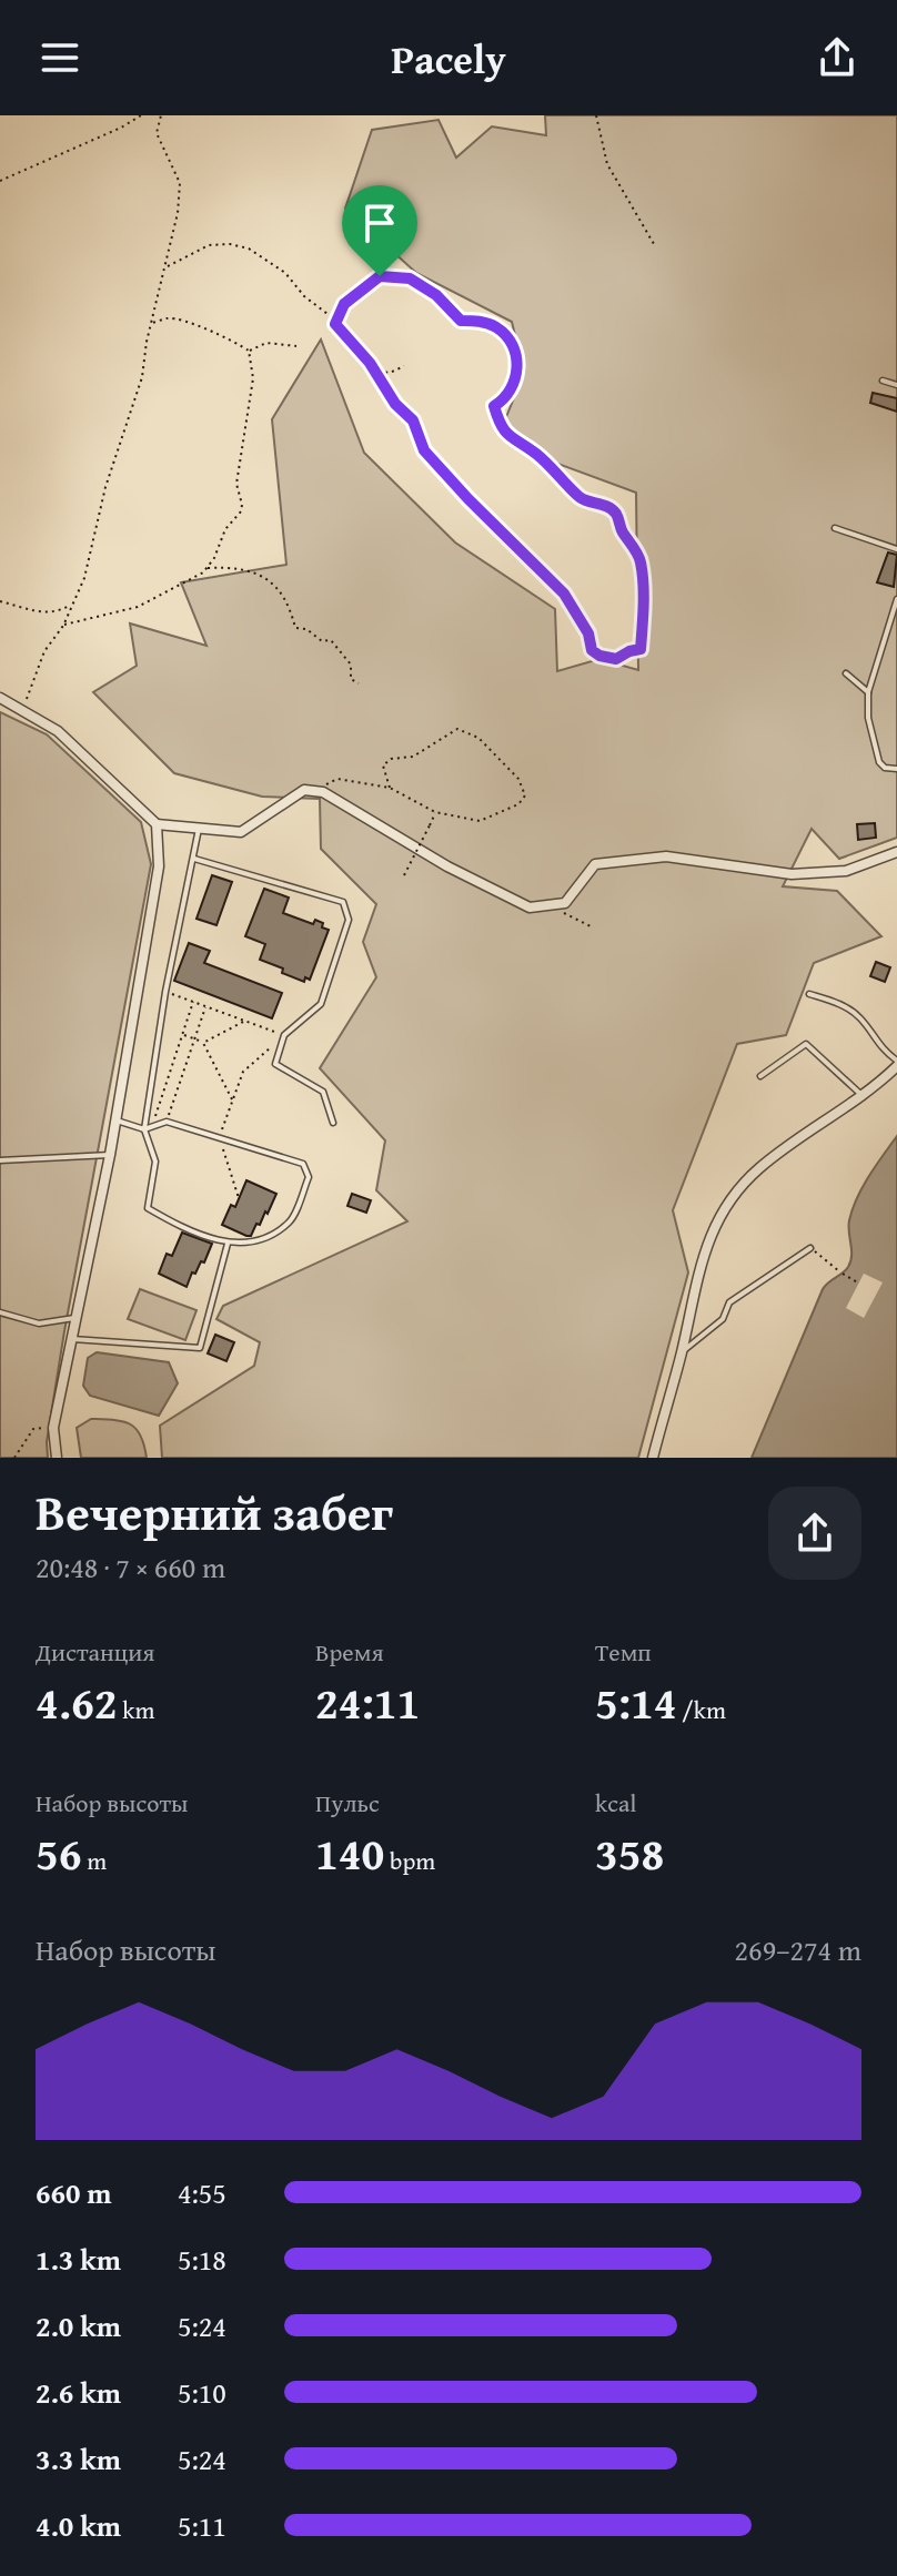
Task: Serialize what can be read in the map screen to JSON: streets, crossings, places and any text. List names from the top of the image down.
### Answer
{
  "page": {
    "header": "Pacely",
    "heading": ["Вечерний забег", "20:48 · 7 × 660 m"],
    "stats": [
      ["Дистанция", "4.62 km"],
      ["Время", "24:11"],
      ["Темп", "5:14 /km"],
      ["Набор высоты", "56 m"],
      ["Пульс", "140 bpm"],
      ["kcal", "358"]
    ],
    "chart": ["Набор высоты", "269–274 m"],
    "list": [
      {
        "name": "660 m",
        "note": "4:55"
      },
      {
        "name": "1.3 km",
        "note": "5:18"
      },
      {
        "name": "2.0 km",
        "note": "5:24"
      },
      {
        "name": "2.6 km",
        "note": "5:10"
      },
      {
        "name": "3.3 km",
        "note": "5:24"
      },
      {
        "name": "4.0 km",
        "note": "5:11"
      }
    ]
  }
}
